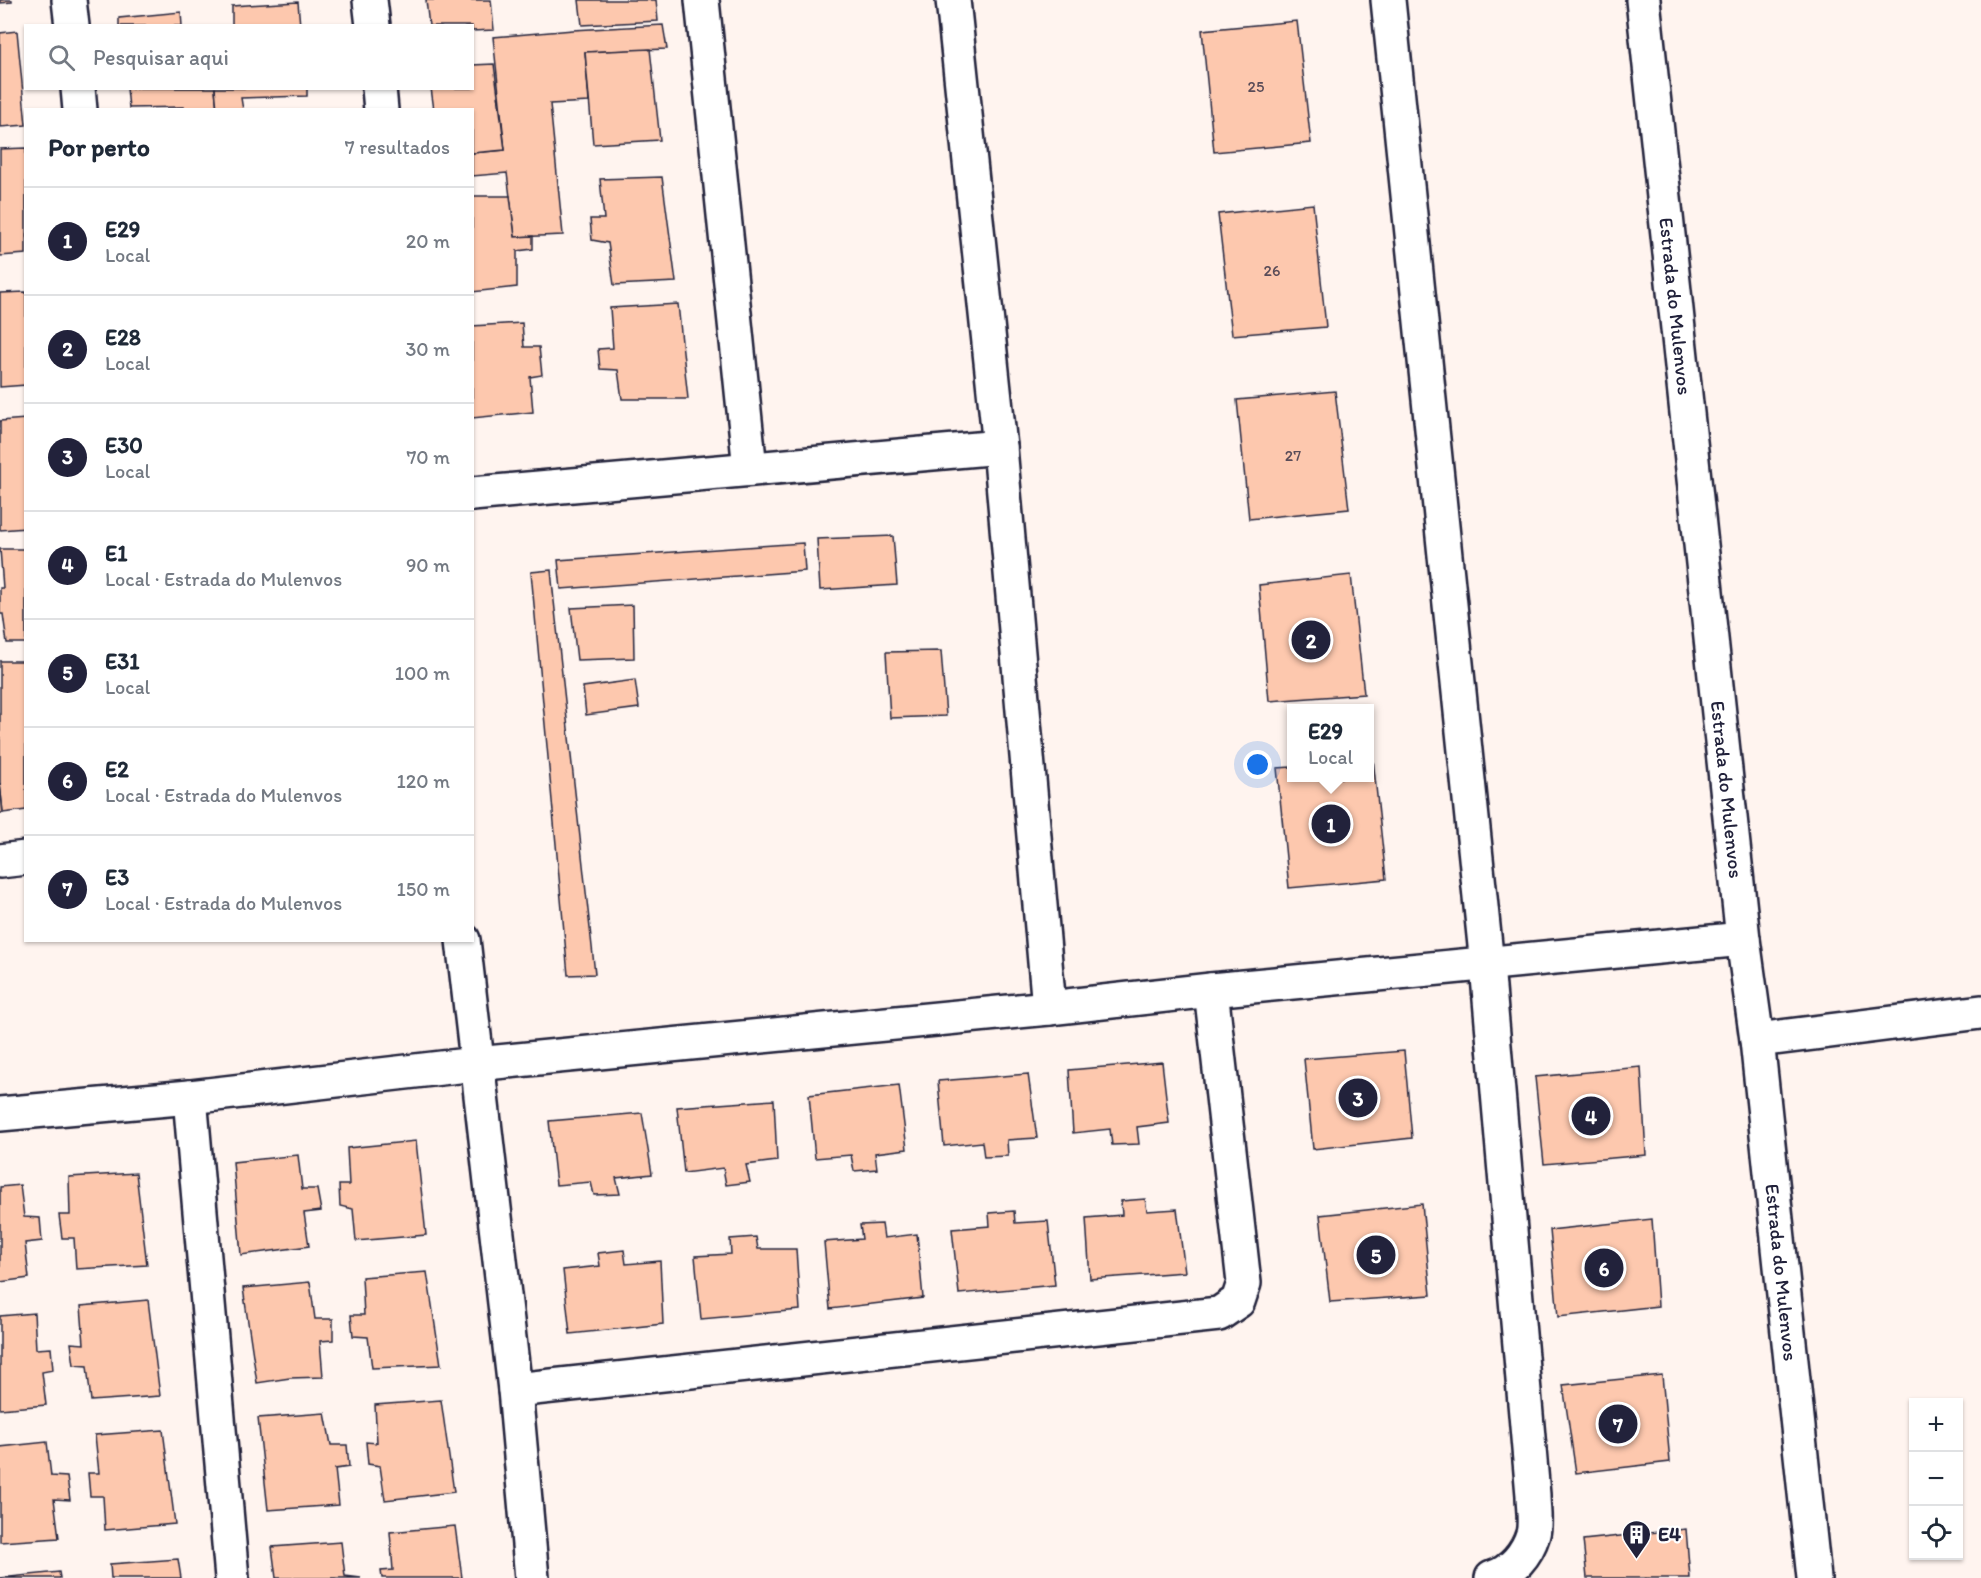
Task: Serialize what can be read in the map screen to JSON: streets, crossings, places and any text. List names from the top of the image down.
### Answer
{
  "streets": {
    "street": ["Estrada do Mulenvos"]
  },
  "places": {
    "building": ["E4"]
  },
  "house_numbers": ["25", "26", "27"],
  "page": {
    "search": "Pesquisar aqui",
    "heading": ["Por perto", "7 resultados"],
    "list": [
      {
        "mark": "1",
        "name": "E29",
        "note": "Local",
        "value": "20 m"
      },
      {
        "mark": "2",
        "name": "E28",
        "note": "Local",
        "value": "30 m"
      },
      {
        "mark": "3",
        "name": "E30",
        "note": "Local",
        "value": "70 m"
      },
      {
        "mark": "4",
        "name": "E1",
        "note": "Local · Estrada do Mulenvos",
        "value": "90 m"
      },
      {
        "mark": "5",
        "name": "E31",
        "note": "Local",
        "value": "100 m"
      },
      {
        "mark": "6",
        "name": "E2",
        "note": "Local · Estrada do Mulenvos",
        "value": "120 m"
      },
      {
        "mark": "7",
        "name": "E3",
        "note": "Local · Estrada do Mulenvos",
        "value": "150 m"
      }
    ],
    "pins": [
      "2",
      "1",
      "3",
      "4",
      "5",
      "6",
      "7"
    ],
    "popup": ["E29", "Local"],
    "map_buttons": ["+", "−"]
  }
}
